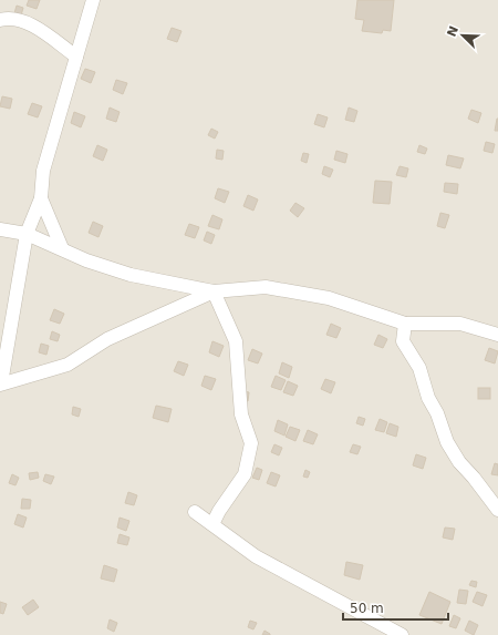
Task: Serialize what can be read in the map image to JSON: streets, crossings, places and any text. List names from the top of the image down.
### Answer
{
  "scale_bar": "50 m",
  "north": "top left"
}
